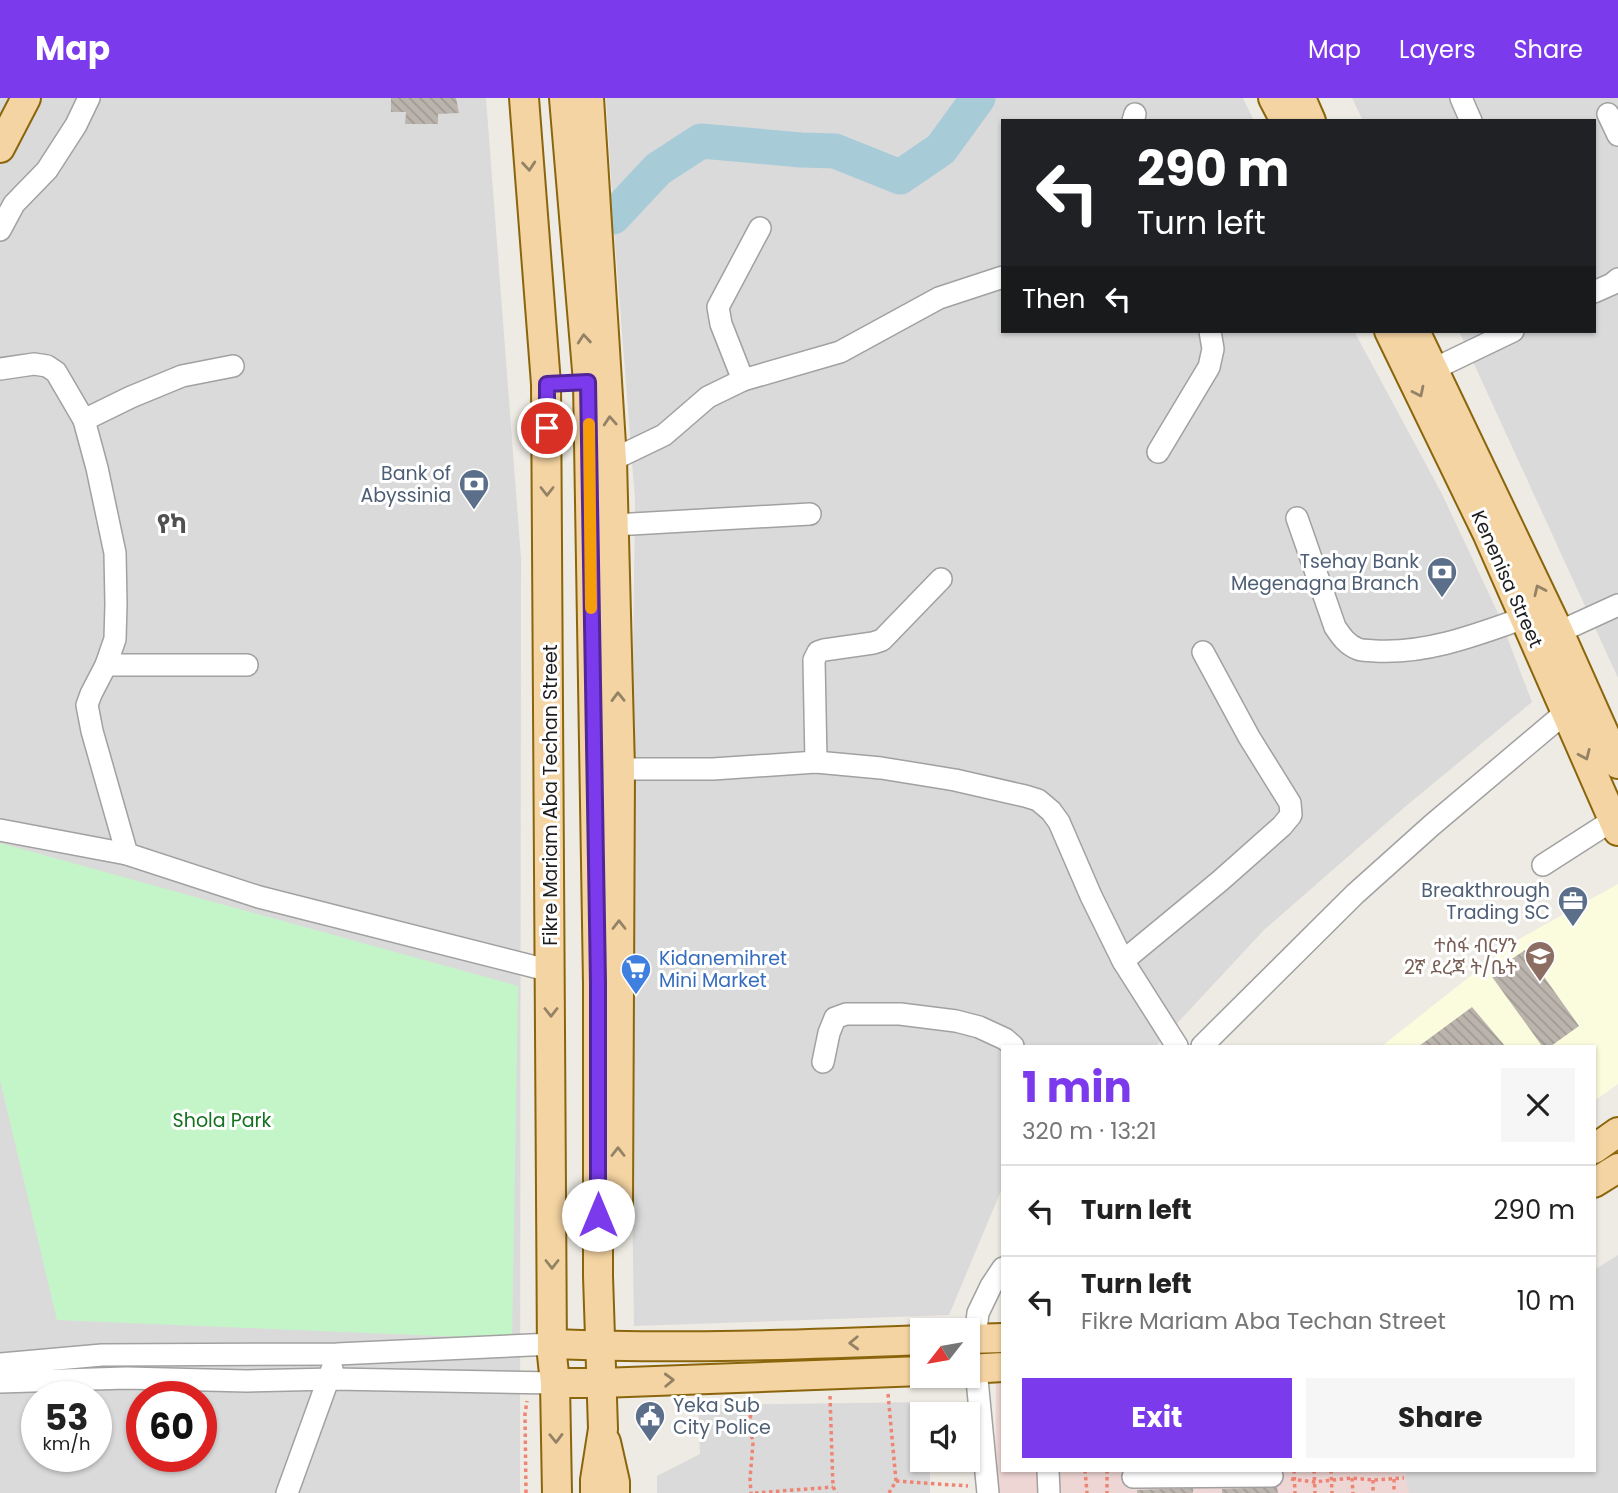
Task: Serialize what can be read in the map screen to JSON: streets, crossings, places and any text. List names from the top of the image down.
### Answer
{
  "streets": {
    "main road": ["Kenenisa Street", "Fikre Mariam Aba Techan Street"]
  },
  "districts": ["የካ"],
  "parks": ["Shola Park"],
  "places": {
    "bank": ["Bank of Abyssinia", "Tsehay Bank Megenagna Branch"],
    "office": ["Breakthrough Trading SC"],
    "school or university": ["ተስፋ ብርሃን 2ኛ ደረጃ ት/ቤት"],
    "supermarket": ["Kidanemihret Mini Market"],
    "public building": ["Yeka Sub City Police"]
  },
  "north": "bottom left",
  "page": {
    "header": "Map",
    "nav": ["Map", "Layers", "Share"],
    "turn": ["290 m", "Turn left"],
    "then": "Then",
    "heading": ["1 min", "320 m · 13:21"],
    "list": [
      {
        "name": "Turn left",
        "value": "290 m"
      },
      {
        "name": "Turn left",
        "note": "Fikre Mariam Aba Techan Street",
        "value": "10 m"
      }
    ],
    "buttons": ["Exit", "Share"],
    "speed": "53 km/h",
    "limit": "60"
  }
}
